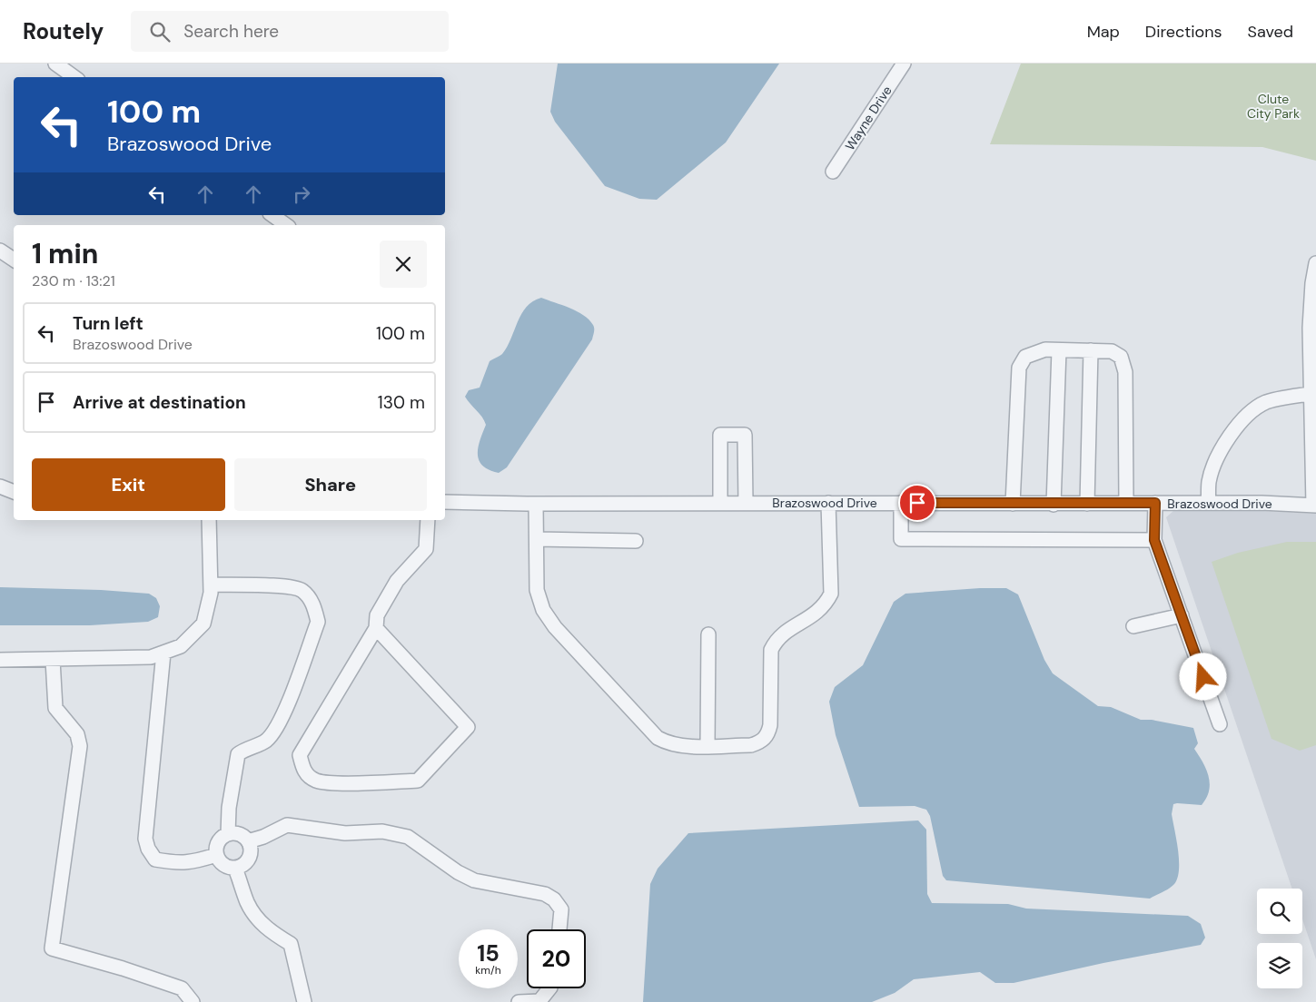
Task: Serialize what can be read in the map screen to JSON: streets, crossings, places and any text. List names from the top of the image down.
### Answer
{
  "streets": {
    "street": ["Wayne Drive", "Brazoswood Drive"]
  },
  "parks": ["Clute City Park"],
  "page": {
    "header": "Routely",
    "search": "Search here",
    "nav": ["Map", "Directions", "Saved"],
    "turn": ["100 m", "Brazoswood Drive"],
    "heading": ["1 min", "230 m · 13:21"],
    "list": [
      {
        "name": "Turn left",
        "note": "Brazoswood Drive",
        "value": "100 m"
      },
      {
        "name": "Arrive at destination",
        "value": "130 m"
      }
    ],
    "buttons": ["Exit", "Share"],
    "speed": "15 km/h",
    "limit": "20"
  }
}
